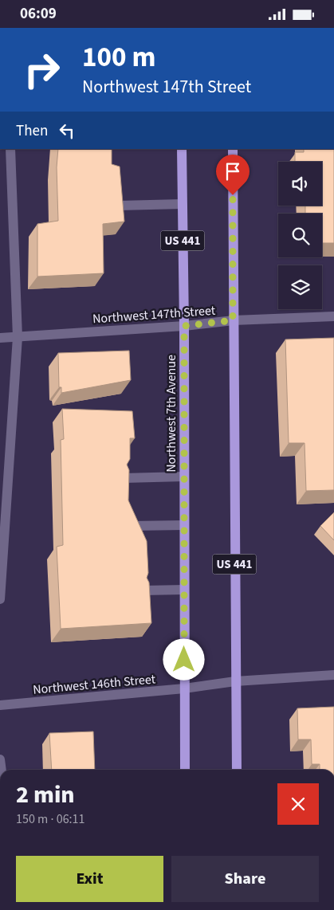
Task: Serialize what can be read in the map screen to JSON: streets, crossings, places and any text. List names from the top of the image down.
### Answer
{
  "streets": {
    "main road": ["US 441", "Northwest 7th Avenue"],
    "street": ["Northwest 147th Street", "Northwest 146th Street"]
  },
  "crossings": [
    ["US 441", "Northwest 147th Street"],
    ["US 441", "Northwest 146th Street"],
    ["Northwest 147th Street", "Northwest 7th Avenue"],
    ["Northwest 7th Avenue", "Northwest 146th Street"]
  ],
  "page": {
    "status": "06:09",
    "turn": ["100 m", "Northwest 147th Street"],
    "then": "Then",
    "heading": ["2 min", "150 m · 06:11"],
    "buttons": ["Exit", "Share"]
  }
}
